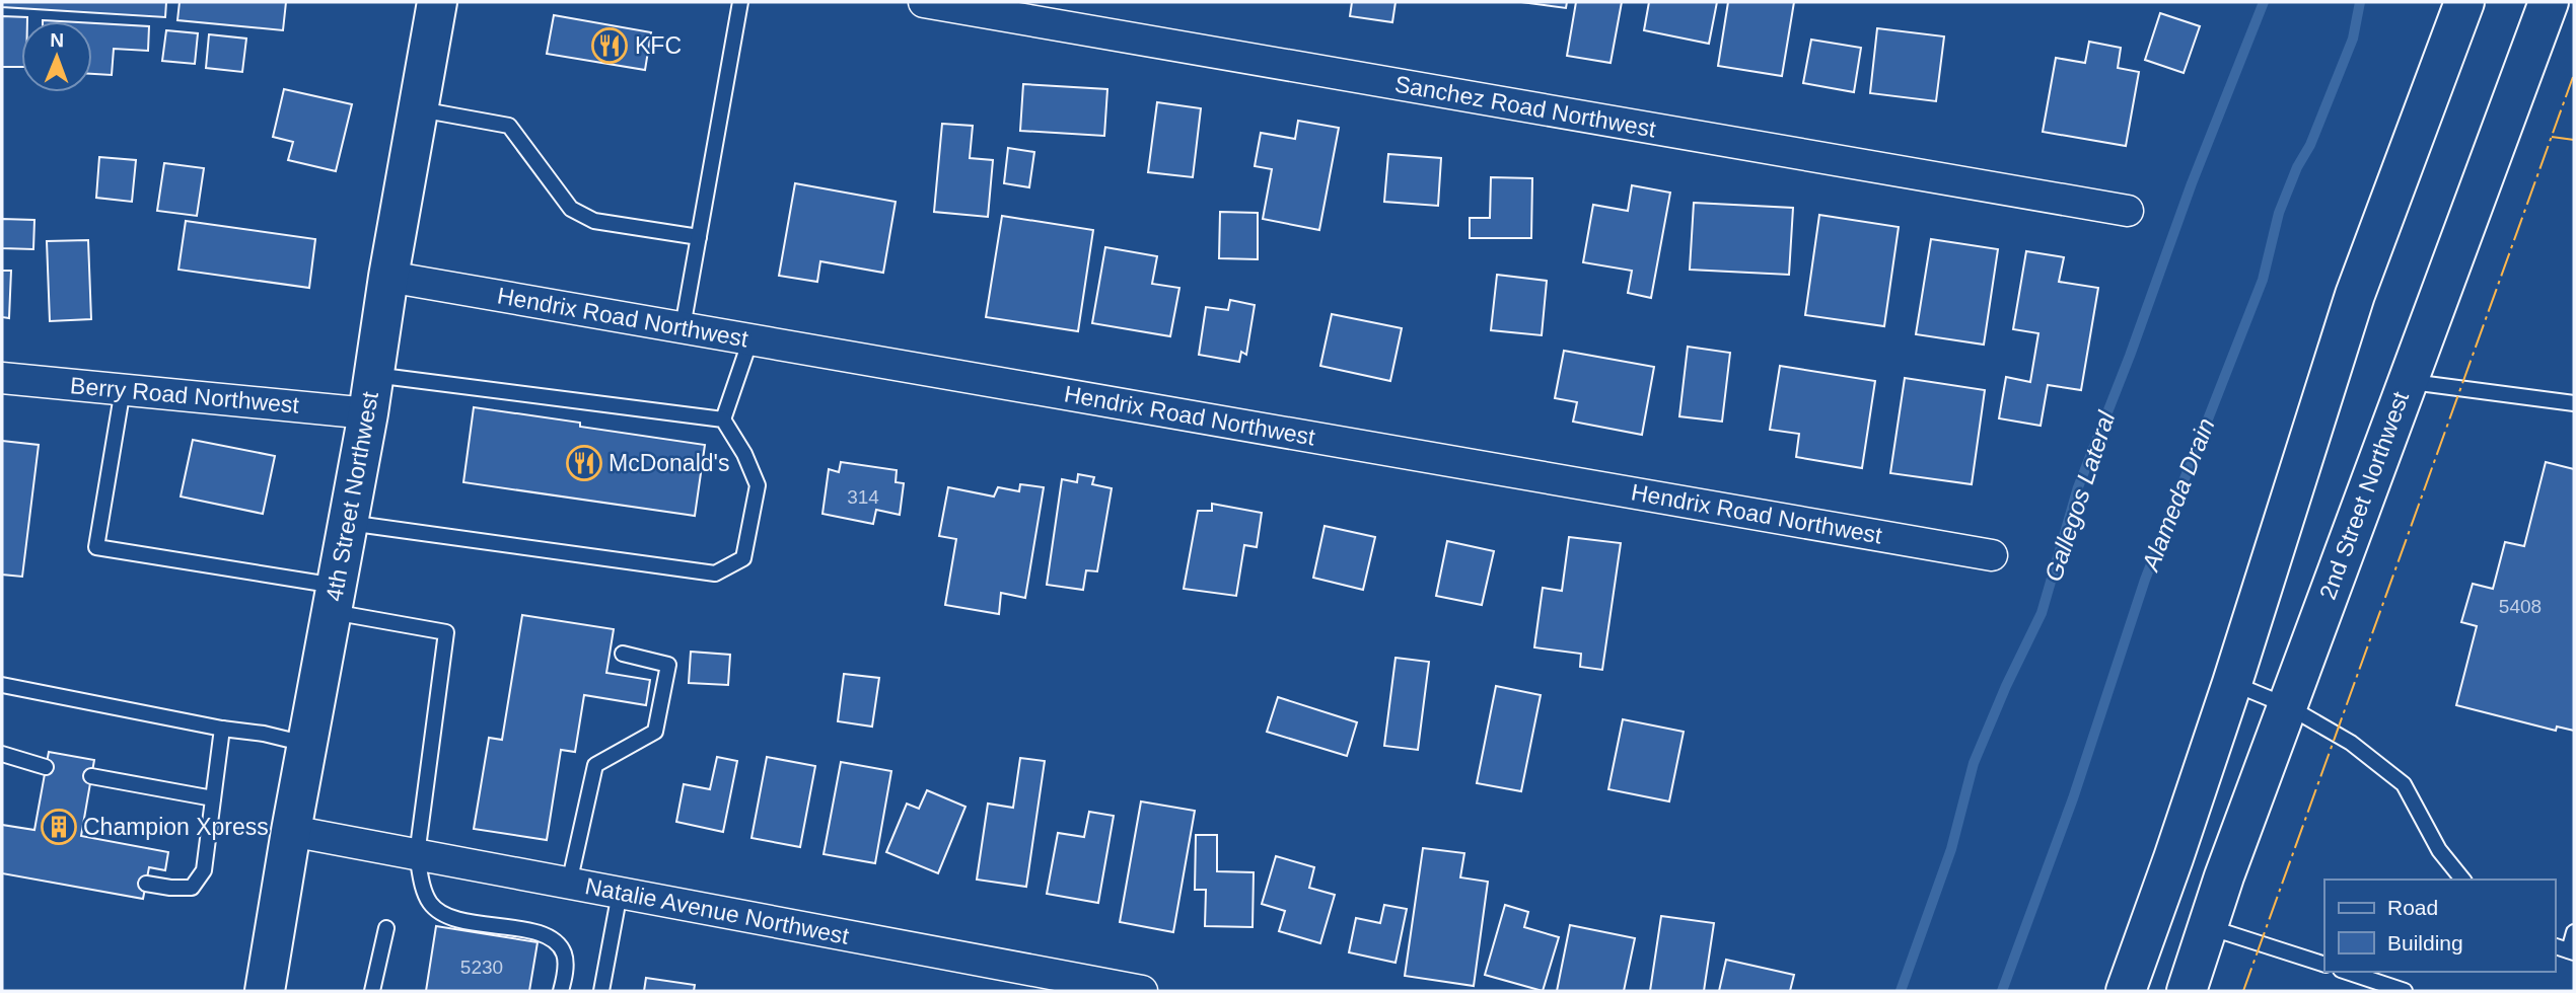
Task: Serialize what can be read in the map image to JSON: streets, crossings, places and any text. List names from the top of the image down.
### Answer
{
  "streets": {
    "main road": ["2nd Street Northwest", "4th Street Northwest"],
    "street": [
      "Sanchez Road Northwest",
      "Hendrix Road Northwest",
      "Berry Road Northwest",
      "Natalie Avenue Northwest"
    ]
  },
  "crossings": [
    ["Hendrix Road Northwest", "4th Street Northwest"],
    ["Berry Road Northwest", "4th Street Northwest"],
    ["4th Street Northwest", "Natalie Avenue Northwest"]
  ],
  "water": ["Alameda Drain", "Gallegos Lateral"],
  "places": {
    "restaurant": ["KFC", "McDonald's"],
    "building": ["Champion Xpress"]
  },
  "house_numbers": ["314", "5408", "5230"],
  "legend": ["Road", "Building"],
  "north": "top"
}
